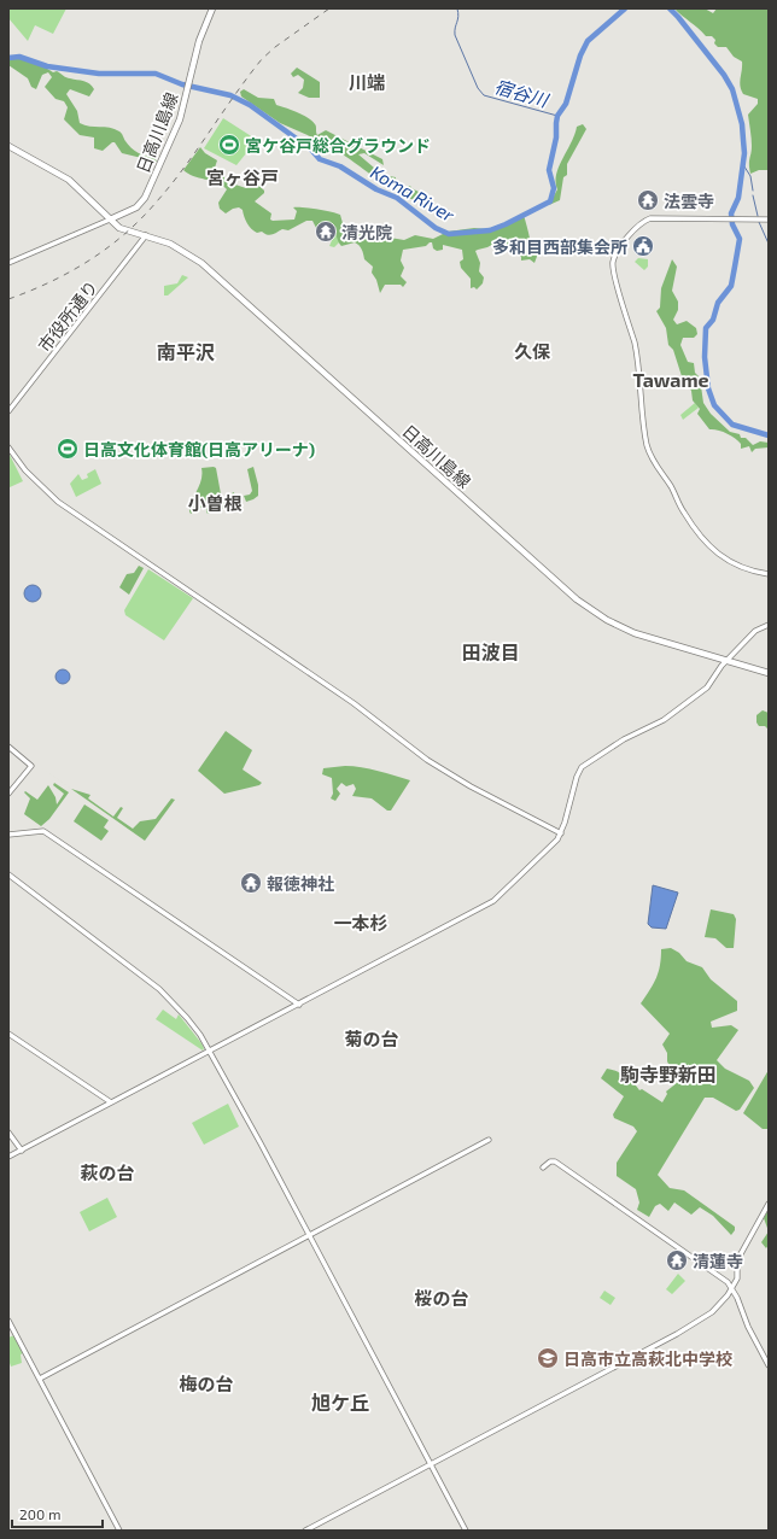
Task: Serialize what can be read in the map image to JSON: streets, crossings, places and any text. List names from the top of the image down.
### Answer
{
  "streets": {
    "main road": ["日高川島線"],
    "street": ["市役所通り"]
  },
  "crossings": [
    ["日高川島線", "市役所通り"]
  ],
  "districts": [
    "川端",
    "宮ヶ谷戸",
    "南平沢",
    "久保",
    "Tawame",
    "小曽根",
    "田波目",
    "一本杉",
    "菊の台",
    "駒寺野新田",
    "萩の台",
    "桜の台",
    "梅の台",
    "旭ケ丘"
  ],
  "water": ["宿谷川", "Koma River"],
  "places": {
    "sports": ["宮ケ谷戸総合グラウンド", "日高文化体育館(日高アリーナ)"],
    "temple": [
      "法雲寺",
      "清光院",
      "報徳神社",
      "清蓮寺"
    ],
    "public building": ["多和目西部集会所"],
    "school or university": ["日高市立高萩北中学校"]
  },
  "scale_bar": "200 m"
}
